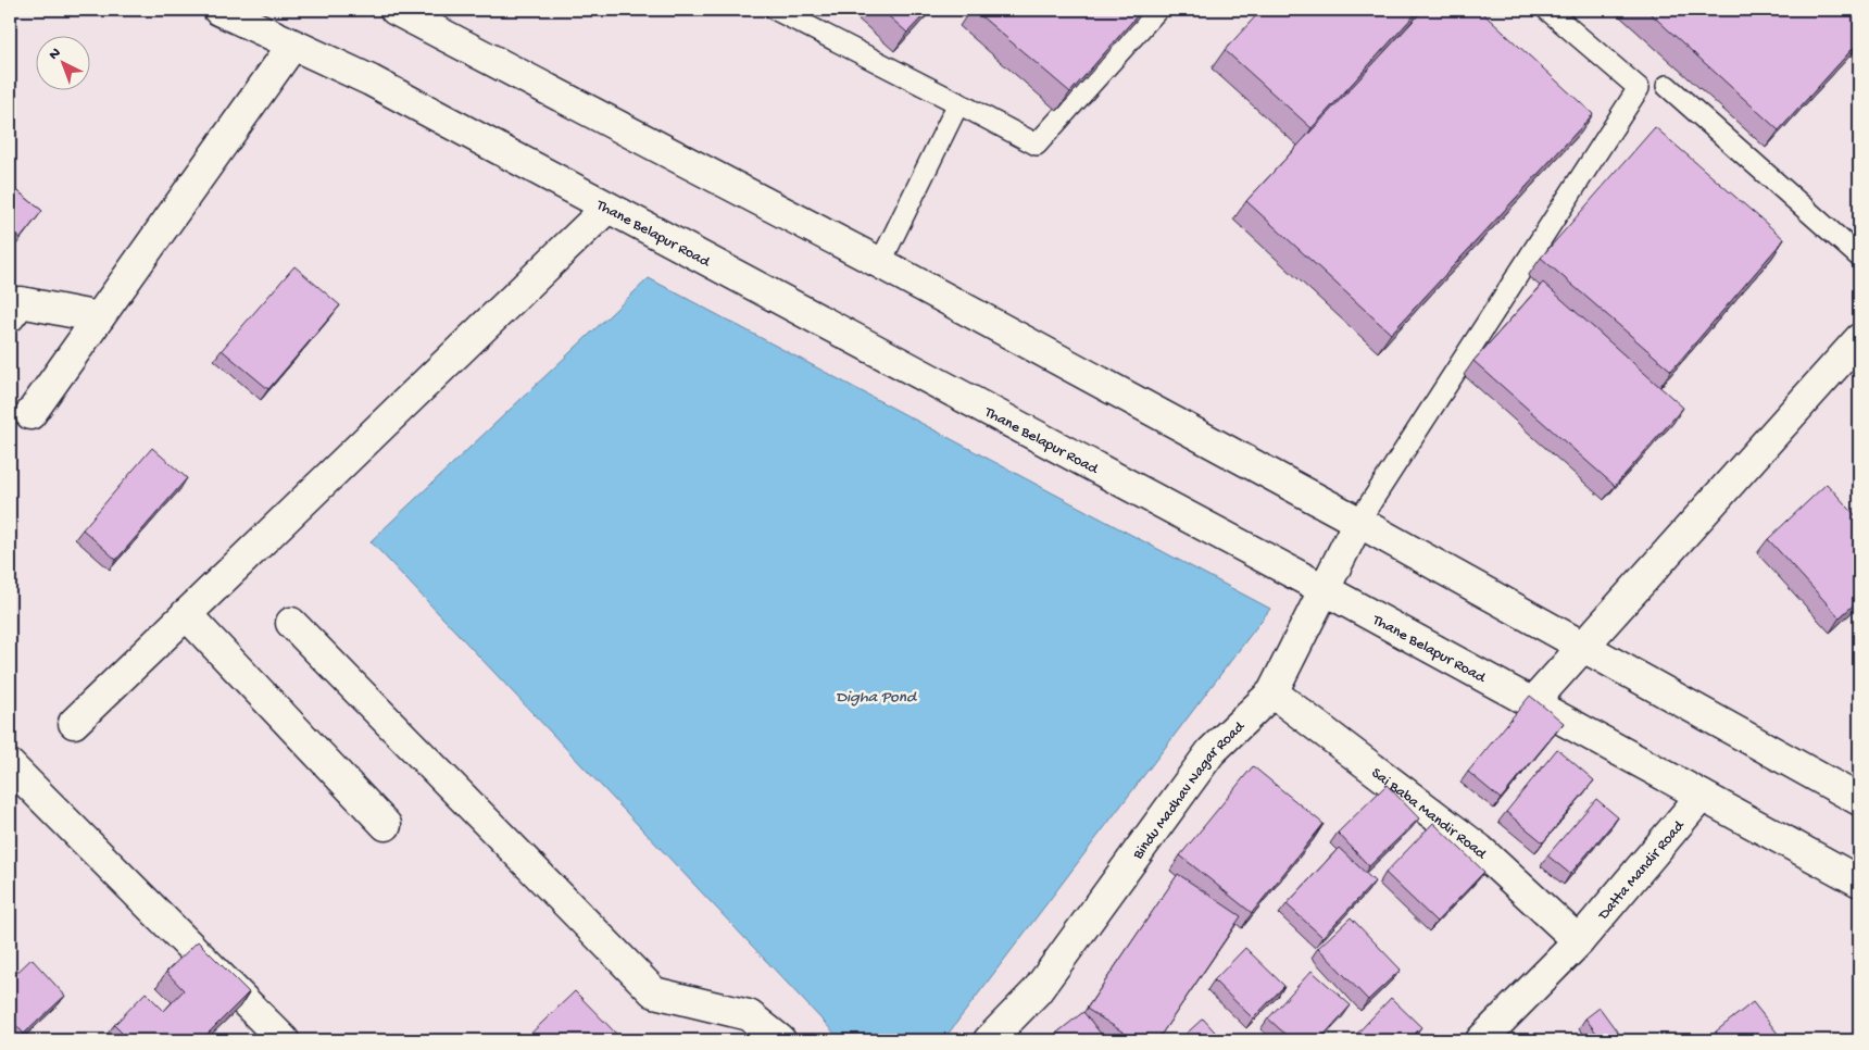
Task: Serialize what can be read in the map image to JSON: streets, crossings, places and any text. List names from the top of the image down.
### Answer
{
  "streets": {
    "street": [
      "Thane Belapur Road",
      "Bindu Madhav Nagar Road",
      "Sai Baba Mandir Road",
      "Datta Mandir Road"
    ]
  },
  "crossings": [
    ["Thane Belapur Road", "Bindu Madhav Nagar Road"],
    ["Thane Belapur Road", "Datta Mandir Road"],
    ["Bindu Madhav Nagar Road", "Sai Baba Mandir Road"],
    ["Sai Baba Mandir Road", "Datta Mandir Road"]
  ],
  "water": ["Digha Pond"],
  "north": "top left"
}
